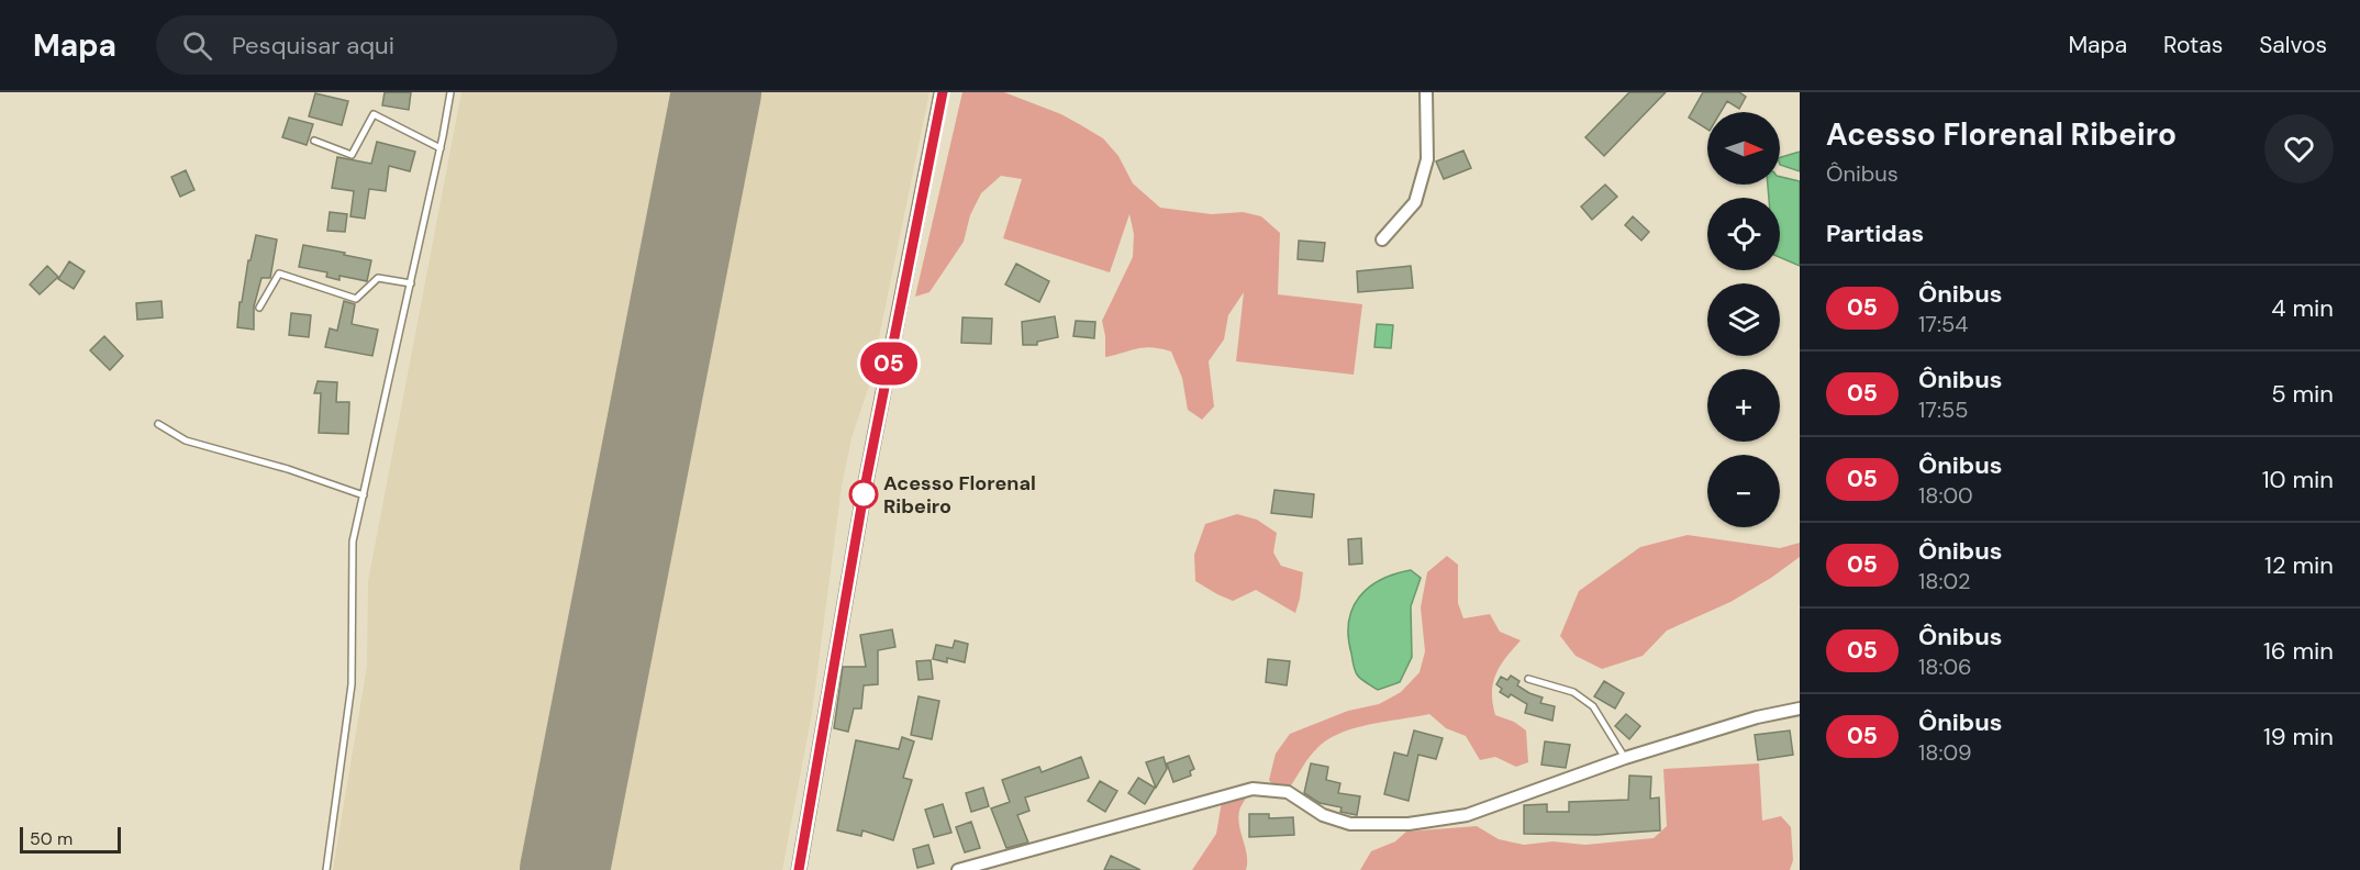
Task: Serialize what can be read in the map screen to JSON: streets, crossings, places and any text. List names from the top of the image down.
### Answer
{
  "places": ["Acesso Florenal Ribeiro"],
  "lines": ["bus line 05"],
  "scale_bar": "50 m",
  "north": "right",
  "page": {
    "header": "Mapa",
    "search": "Pesquisar aqui",
    "nav": ["Mapa", "Rotas", "Salvos"],
    "on_map": "05",
    "heading": [
      ["Acesso Florenal Ribeiro", "Ônibus"],
      "Partidas"
    ],
    "map_buttons": ["+", "−"],
    "list": [
      {
        "mark": "05",
        "name": "Ônibus",
        "note": "17:54",
        "value": "4 min"
      },
      {
        "mark": "05",
        "name": "Ônibus",
        "note": "17:55",
        "value": "5 min"
      },
      {
        "mark": "05",
        "name": "Ônibus",
        "note": "18:00",
        "value": "10 min"
      },
      {
        "mark": "05",
        "name": "Ônibus",
        "note": "18:02",
        "value": "12 min"
      },
      {
        "mark": "05",
        "name": "Ônibus",
        "note": "18:06",
        "value": "16 min"
      },
      {
        "mark": "05",
        "name": "Ônibus",
        "note": "18:09",
        "value": "19 min"
      }
    ],
    "scale": "50 m"
  }
}
